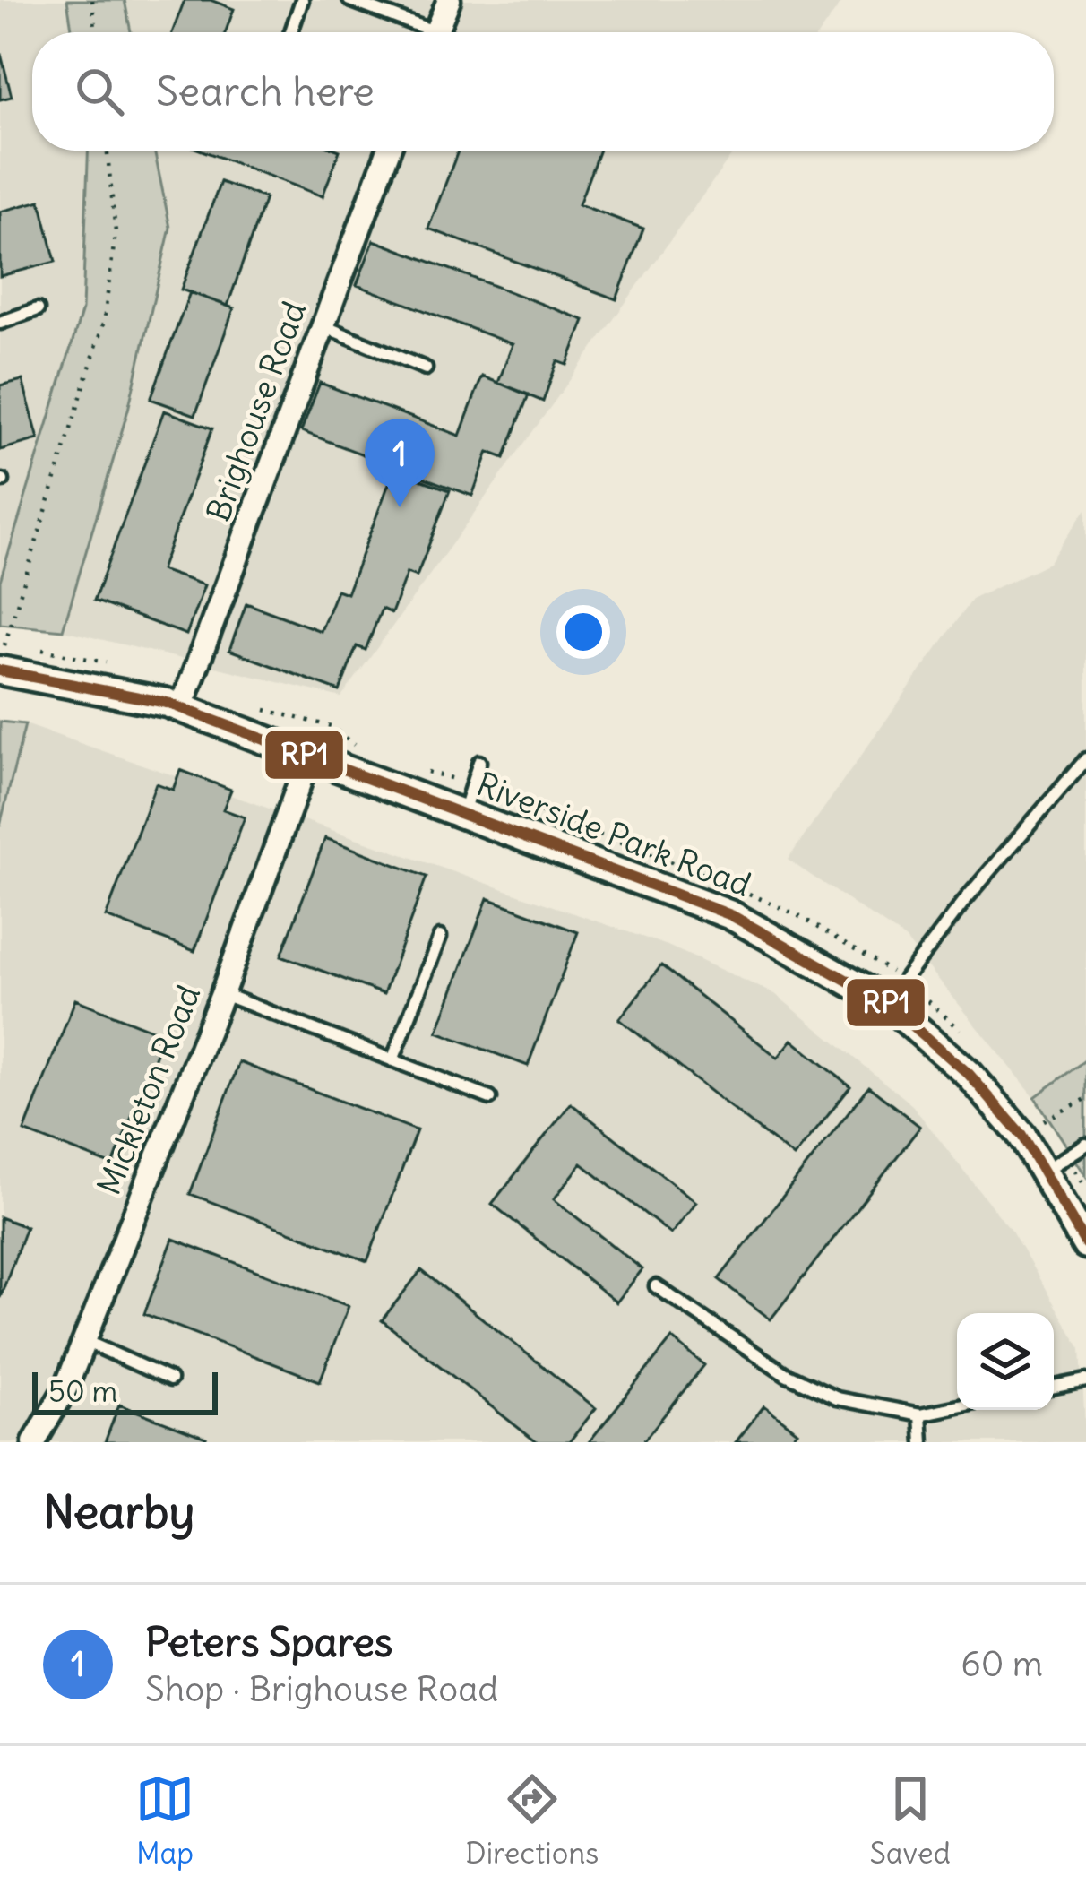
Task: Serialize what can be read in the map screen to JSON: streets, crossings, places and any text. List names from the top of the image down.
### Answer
{
  "streets": {
    "street": ["Brighouse Road", "Riverside Park Road", "Mickleton Road"]
  },
  "crossings": [
    ["Brighouse Road", "Riverside Park Road"],
    ["Riverside Park Road", "Mickleton Road"]
  ],
  "lines": ["transit line RP1"],
  "scale_bar": "50 m",
  "page": {
    "search": "Search here",
    "pins": "1",
    "scale": "50 m",
    "heading": "Nearby",
    "list": [
      {
        "mark": "1",
        "name": "Peters Spares",
        "note": "Shop · Brighouse Road",
        "value": "60 m"
      }
    ],
    "nav": ["Map", "Directions", "Saved"]
  }
}
